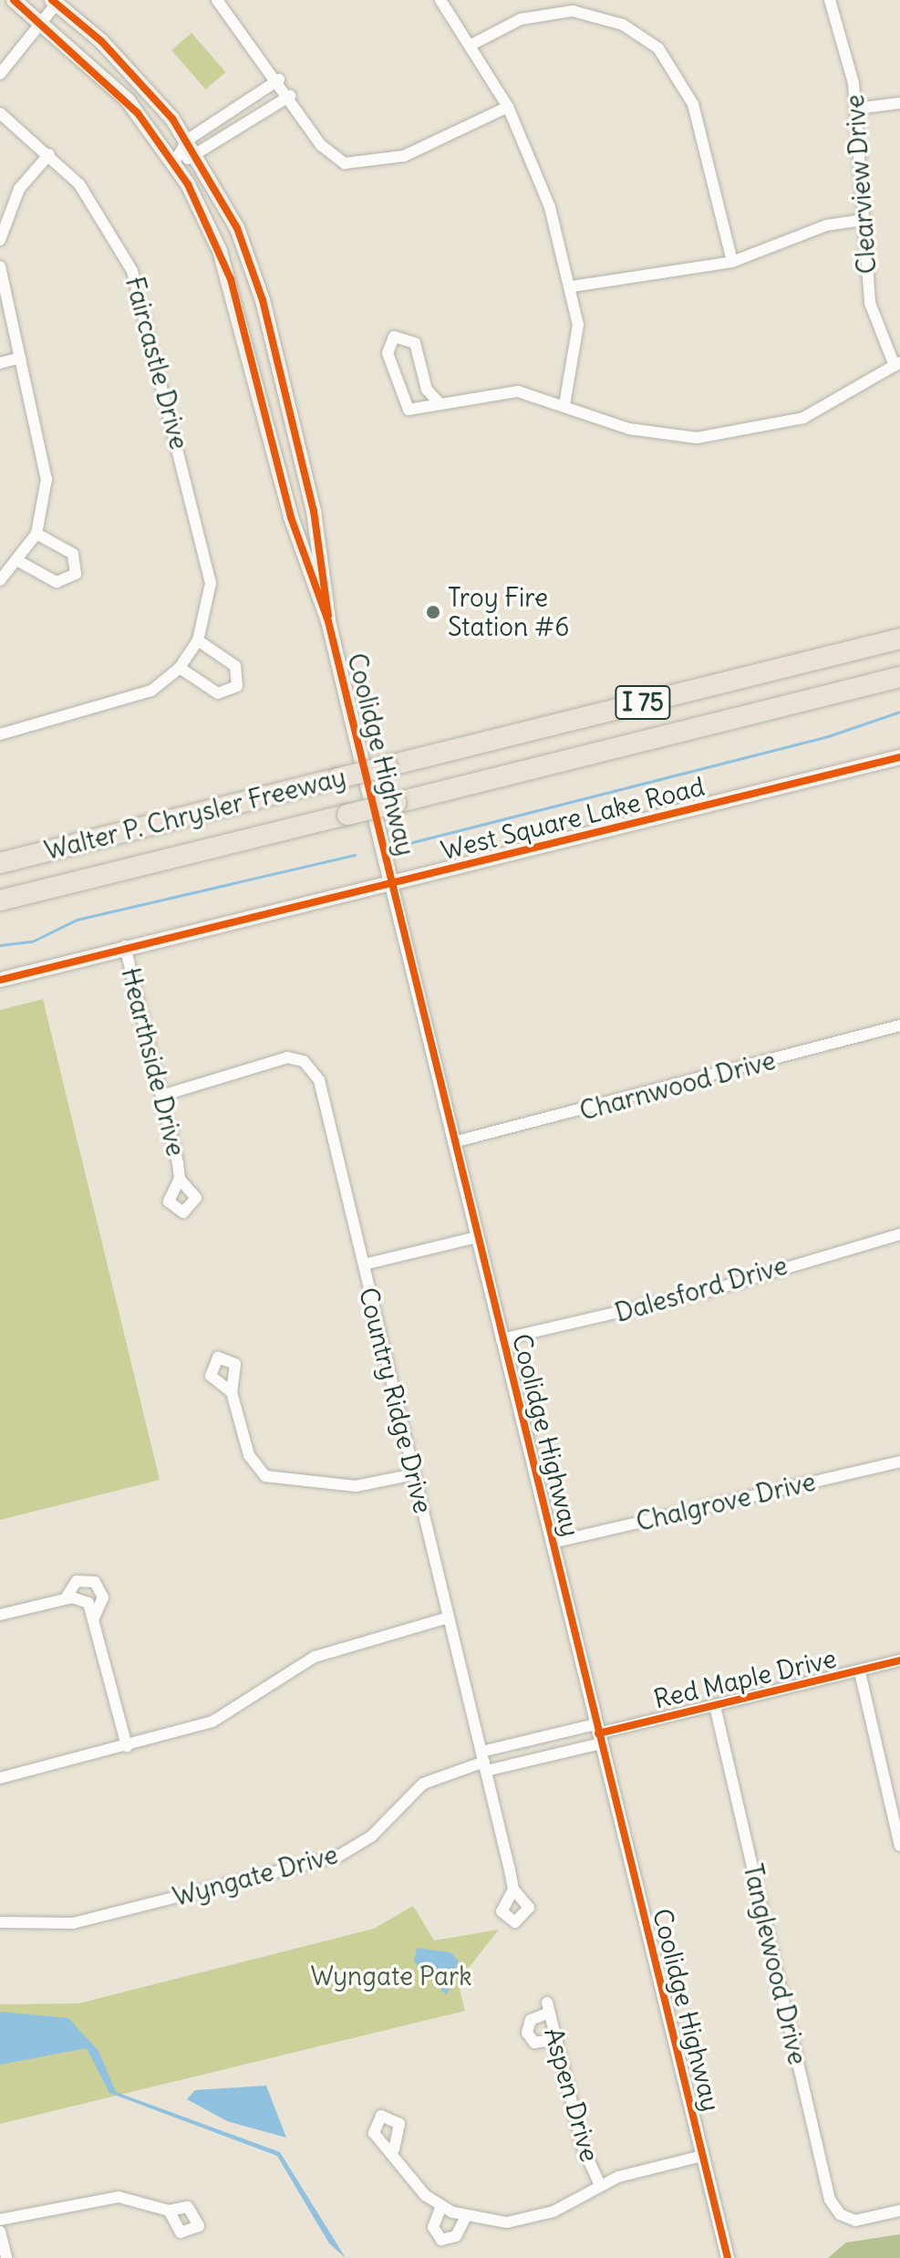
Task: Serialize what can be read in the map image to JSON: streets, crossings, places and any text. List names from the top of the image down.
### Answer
{
  "streets": {
    "highway": ["I 75", "Walter P. Chrysler Freeway"],
    "main road": ["Coolidge Highway", "West Square Lake Road"],
    "street": [
      "Clearview Drive",
      "Faircastle Drive",
      "Hearthside Drive",
      "Charnwood Drive",
      "Dalesford Drive",
      "Country Ridge Drive",
      "Chalgrove Drive",
      "Red Maple Drive",
      "Wyngate Drive",
      "Tanglewood Drive",
      "Aspen Drive"
    ]
  },
  "crossings": [
    ["Coolidge Highway", "West Square Lake Road"],
    ["Coolidge Highway", "Charnwood Drive"],
    ["Coolidge Highway", "Dalesford Drive"],
    ["Coolidge Highway", "Chalgrove Drive"],
    ["Coolidge Highway", "Red Maple Drive"],
    ["Coolidge Highway", "Wyngate Drive"],
    ["West Square Lake Road", "Hearthside Drive"],
    ["Hearthside Drive", "Country Ridge Drive"],
    ["Country Ridge Drive", "Wyngate Drive"],
    ["Red Maple Drive", "Wyngate Drive"],
    ["Red Maple Drive", "Tanglewood Drive"]
  ],
  "parks": ["Wyngate Park"],
  "places": ["Troy Fire Station #6"]
}
